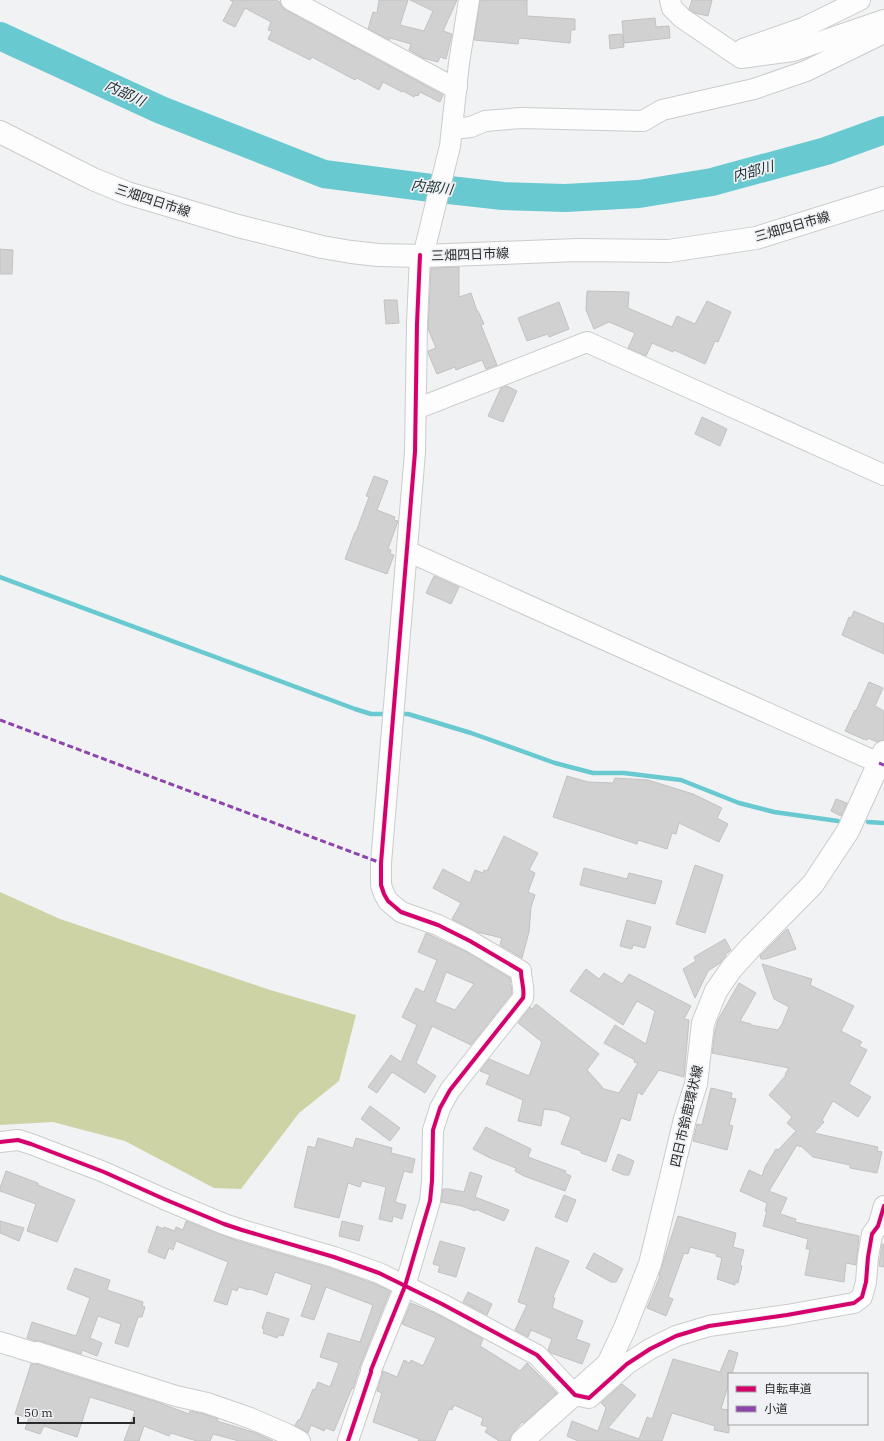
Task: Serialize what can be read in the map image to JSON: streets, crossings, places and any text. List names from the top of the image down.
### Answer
{
  "streets": {
    "main road": ["三畑四日市線", "四日市鈴鹿環状線"]
  },
  "water": ["内部川"],
  "legend": ["自転車道", "小道"],
  "scale_bar": "50 m"
}
